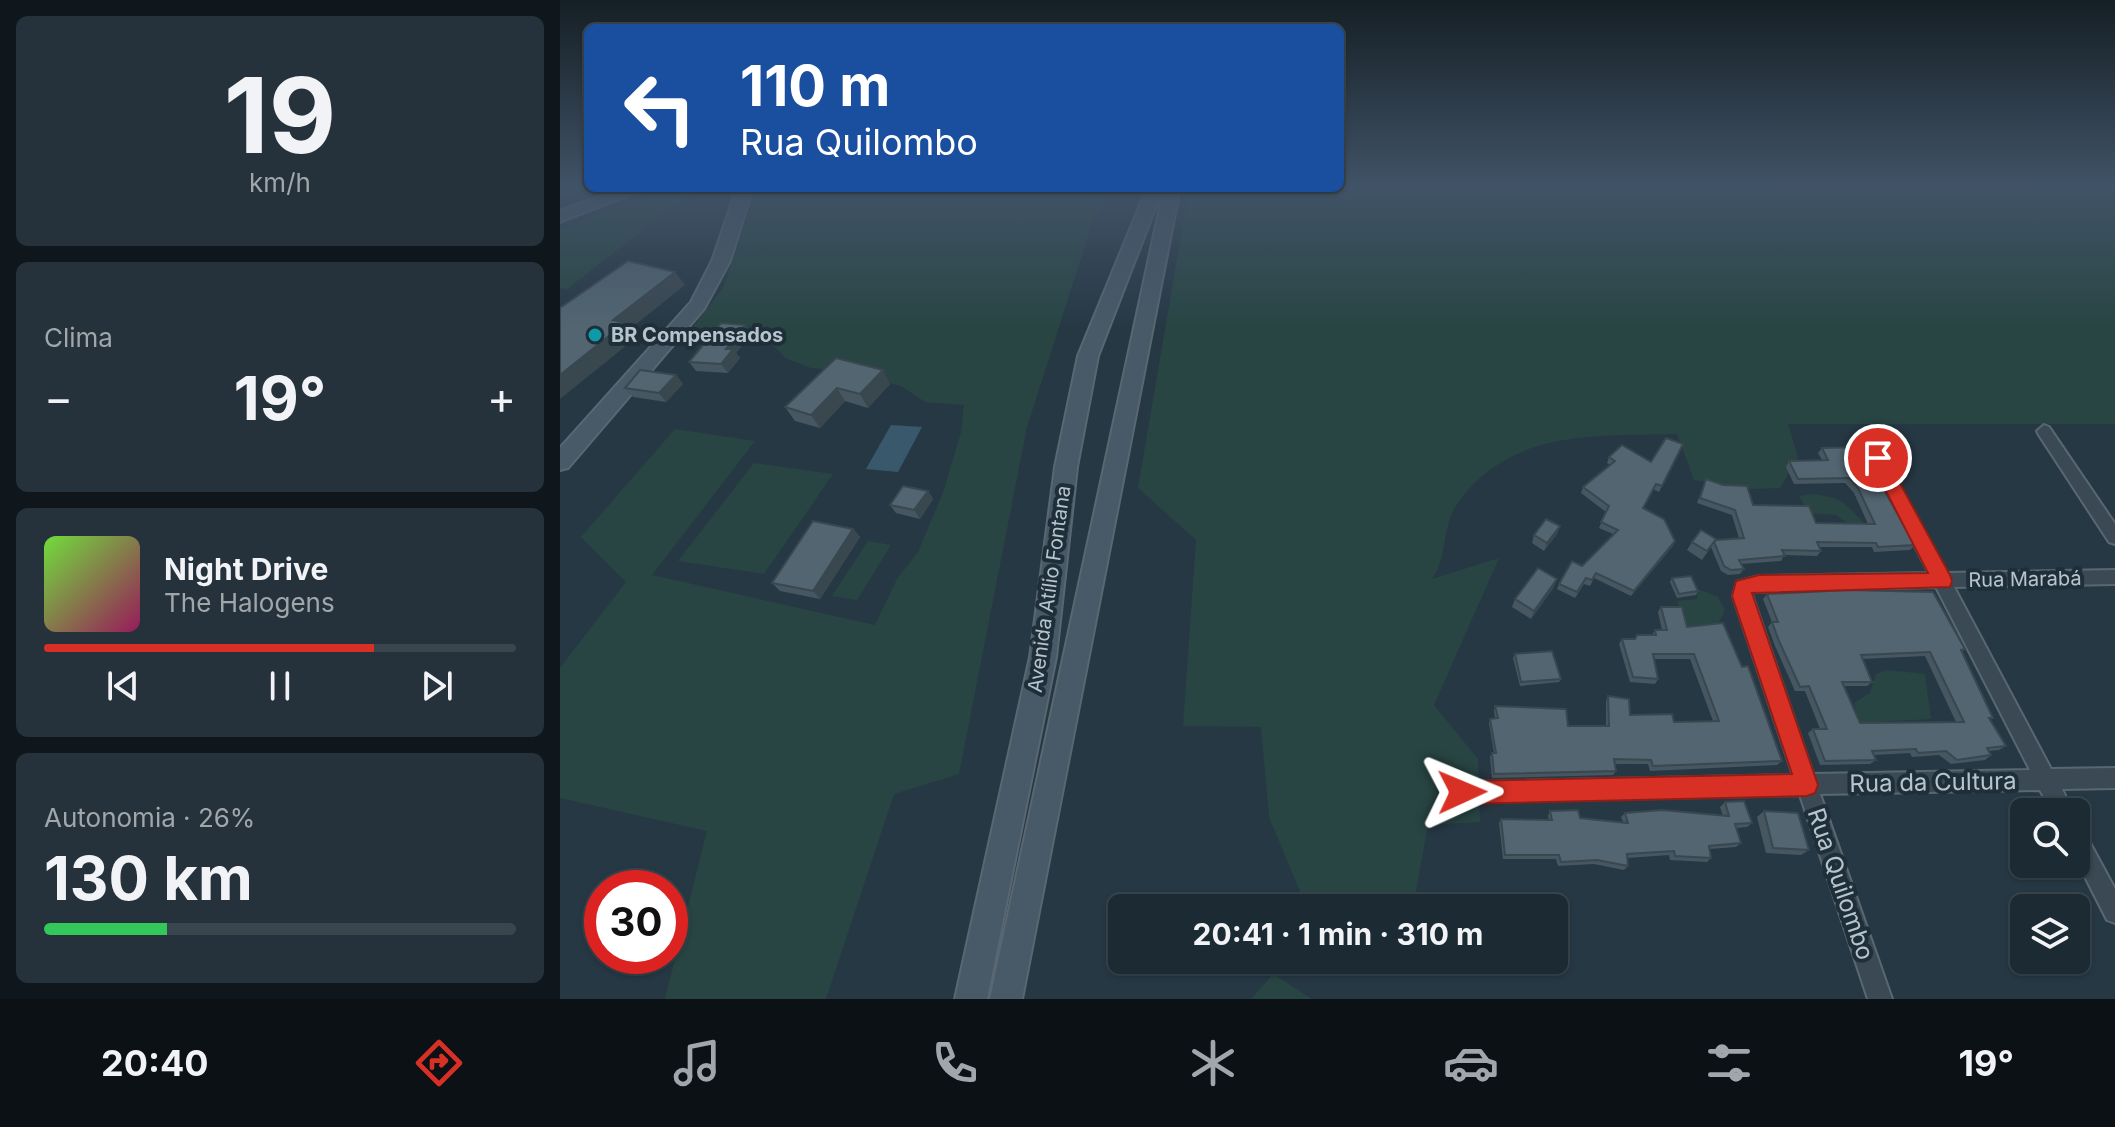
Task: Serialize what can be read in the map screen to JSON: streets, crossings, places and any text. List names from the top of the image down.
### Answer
{
  "streets": {
    "main road": ["Avenida Atílio Fontana"],
    "street": ["Rua Marabá", "Rua da Cultura", "Rua Quilombo"]
  },
  "crossings": [
    ["Rua Marabá", "Rua Quilombo"],
    ["Rua da Cultura", "Rua Quilombo"]
  ],
  "places": ["BR Compensados"],
  "page": {
    "tile": [
      ["19", "km/h"],
      "Clima",
      ["Autonomia · 26%", "130 km"]
    ],
    "turn": ["110 m", "Rua Quilombo"],
    "heat": ["−", "19°", "+"],
    "song": ["Night Drive", "The Halogens"],
    "limit": "30",
    "trip": "20:41 · 1 min · 310 m",
    "tabs": ["20:40", "19°"]
  }
}
